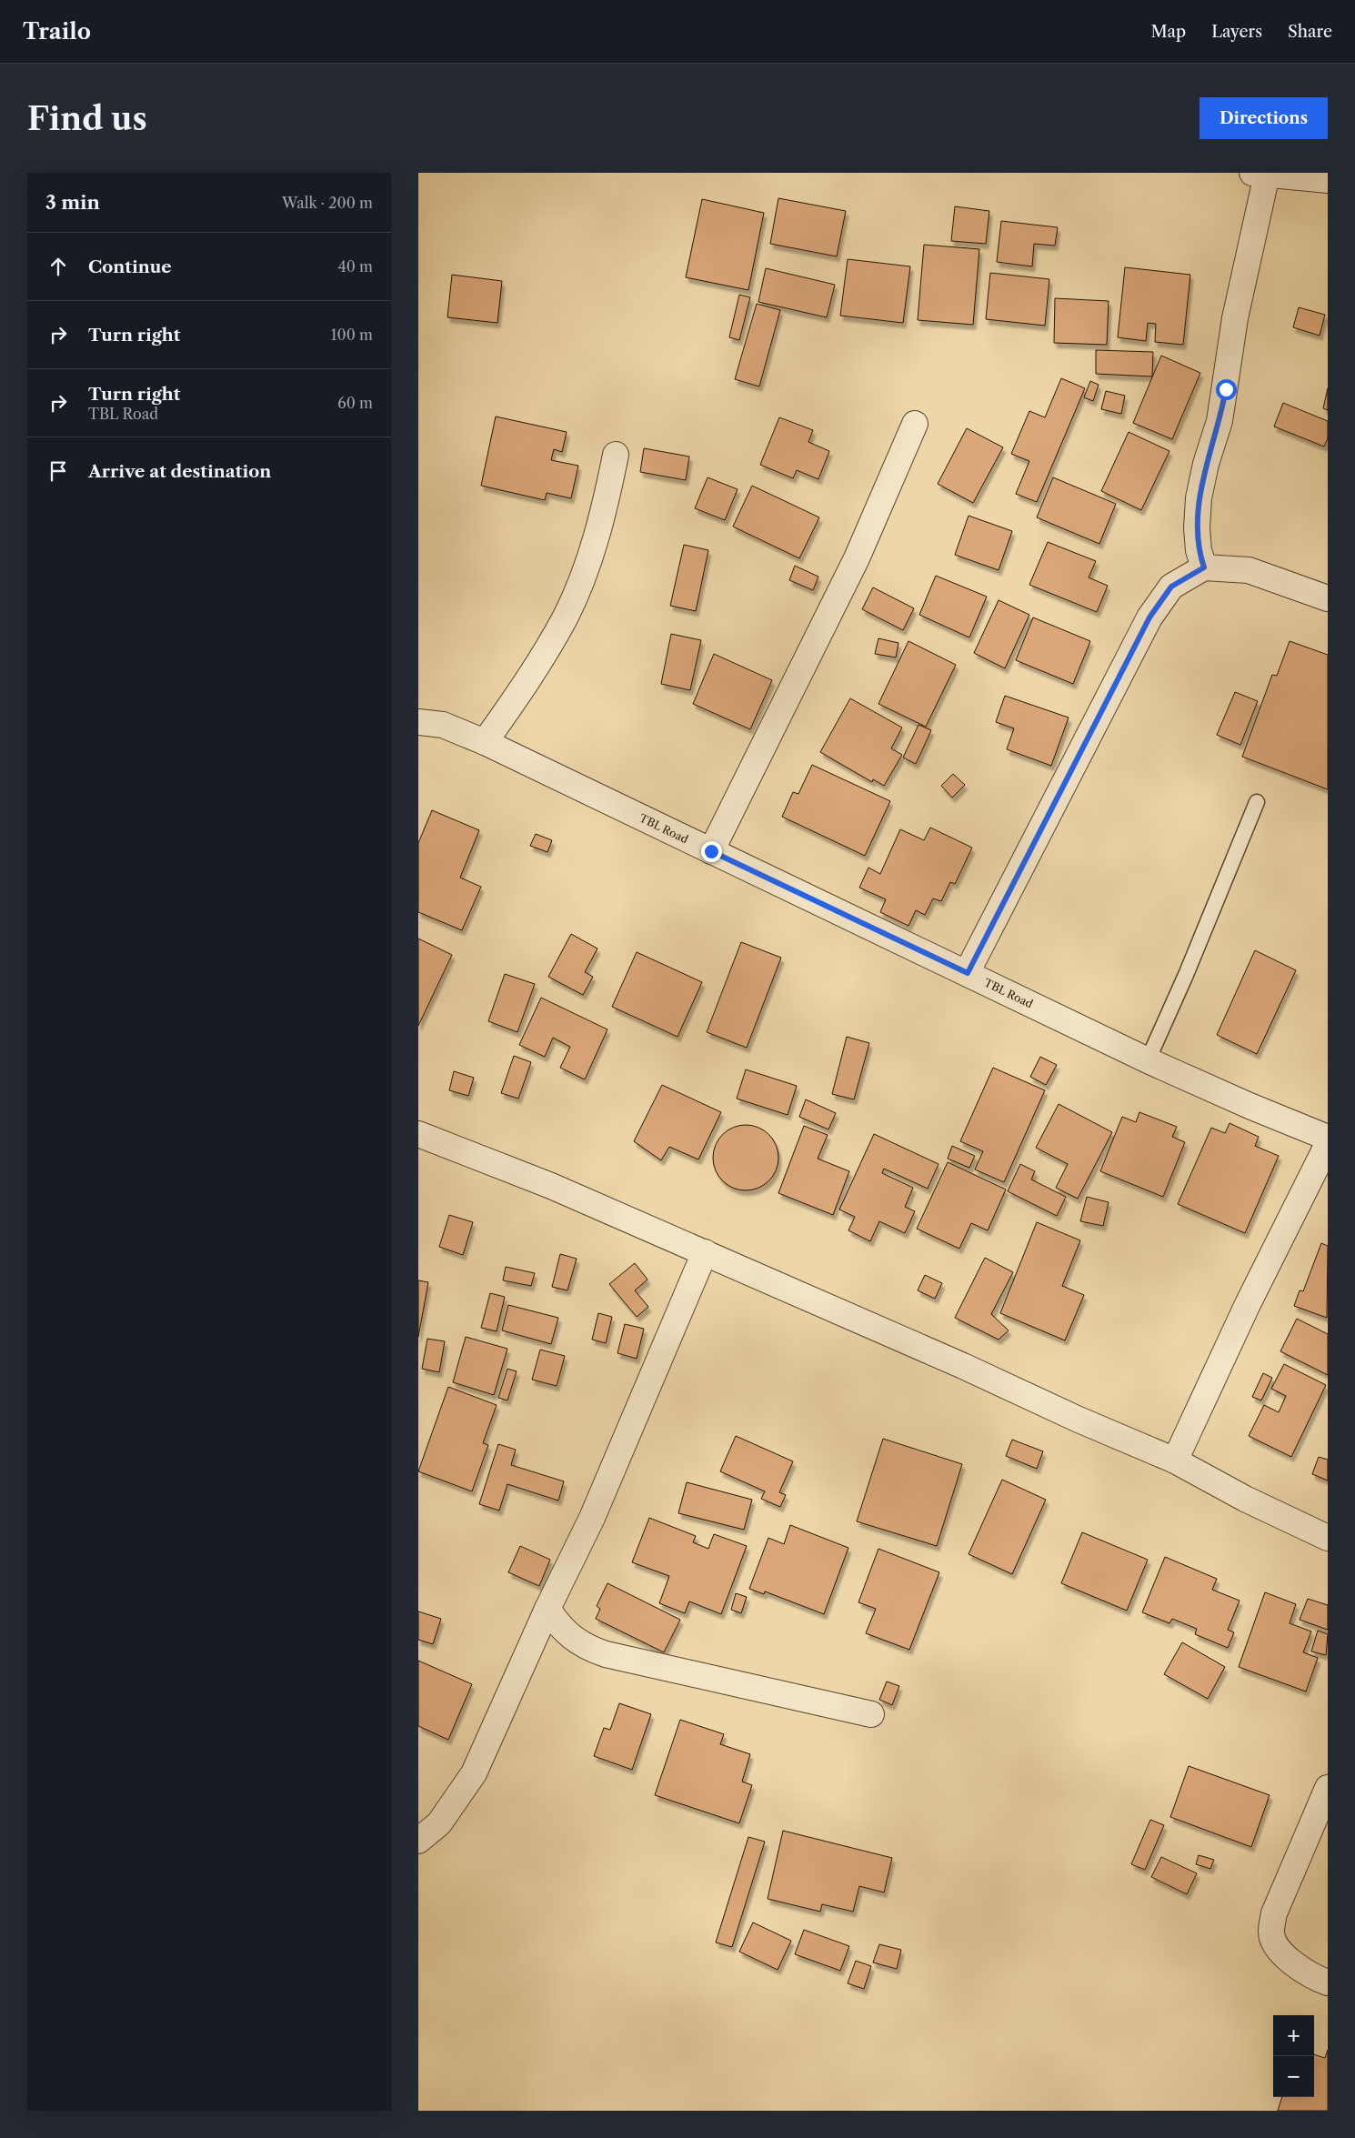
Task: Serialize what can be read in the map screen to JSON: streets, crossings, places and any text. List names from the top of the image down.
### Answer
{
  "streets": {
    "street": ["TBL Road"]
  },
  "page": {
    "header": "Trailo",
    "nav": ["Map", "Layers", "Share"],
    "buttons": "Directions",
    "title": "Find us",
    "heading": ["3 min", "Walk · 200 m"],
    "list": [
      ["Continue", "40 m"],
      ["Turn right", "100 m"],
      ["Turn right", "TBL Road", "60 m"],
      "Arrive at destination"
    ],
    "map_buttons": ["+", "−"]
  }
}
